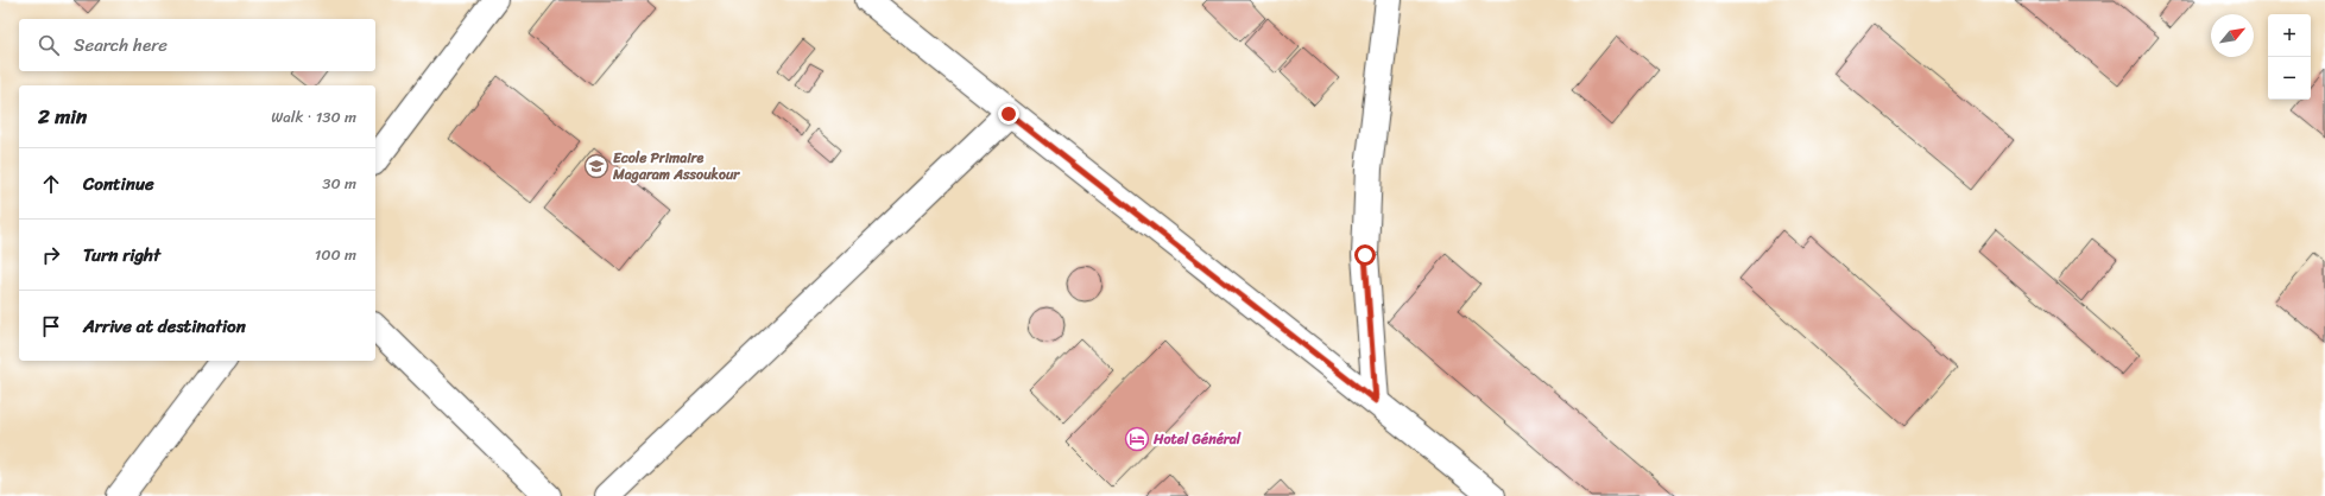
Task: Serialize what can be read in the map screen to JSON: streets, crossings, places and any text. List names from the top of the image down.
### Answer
{
  "places": {
    "school or university": ["Ecole Primaire Magaram Assoukour"],
    "hotel": ["Hotel Général"]
  },
  "north": "top right",
  "page": {
    "map_buttons": ["+", "−"],
    "search": "Search here",
    "heading": ["2 min", "Walk · 130 m"],
    "list": [
      ["Continue", "30 m"],
      ["Turn right", "100 m"],
      "Arrive at destination"
    ]
  }
}
